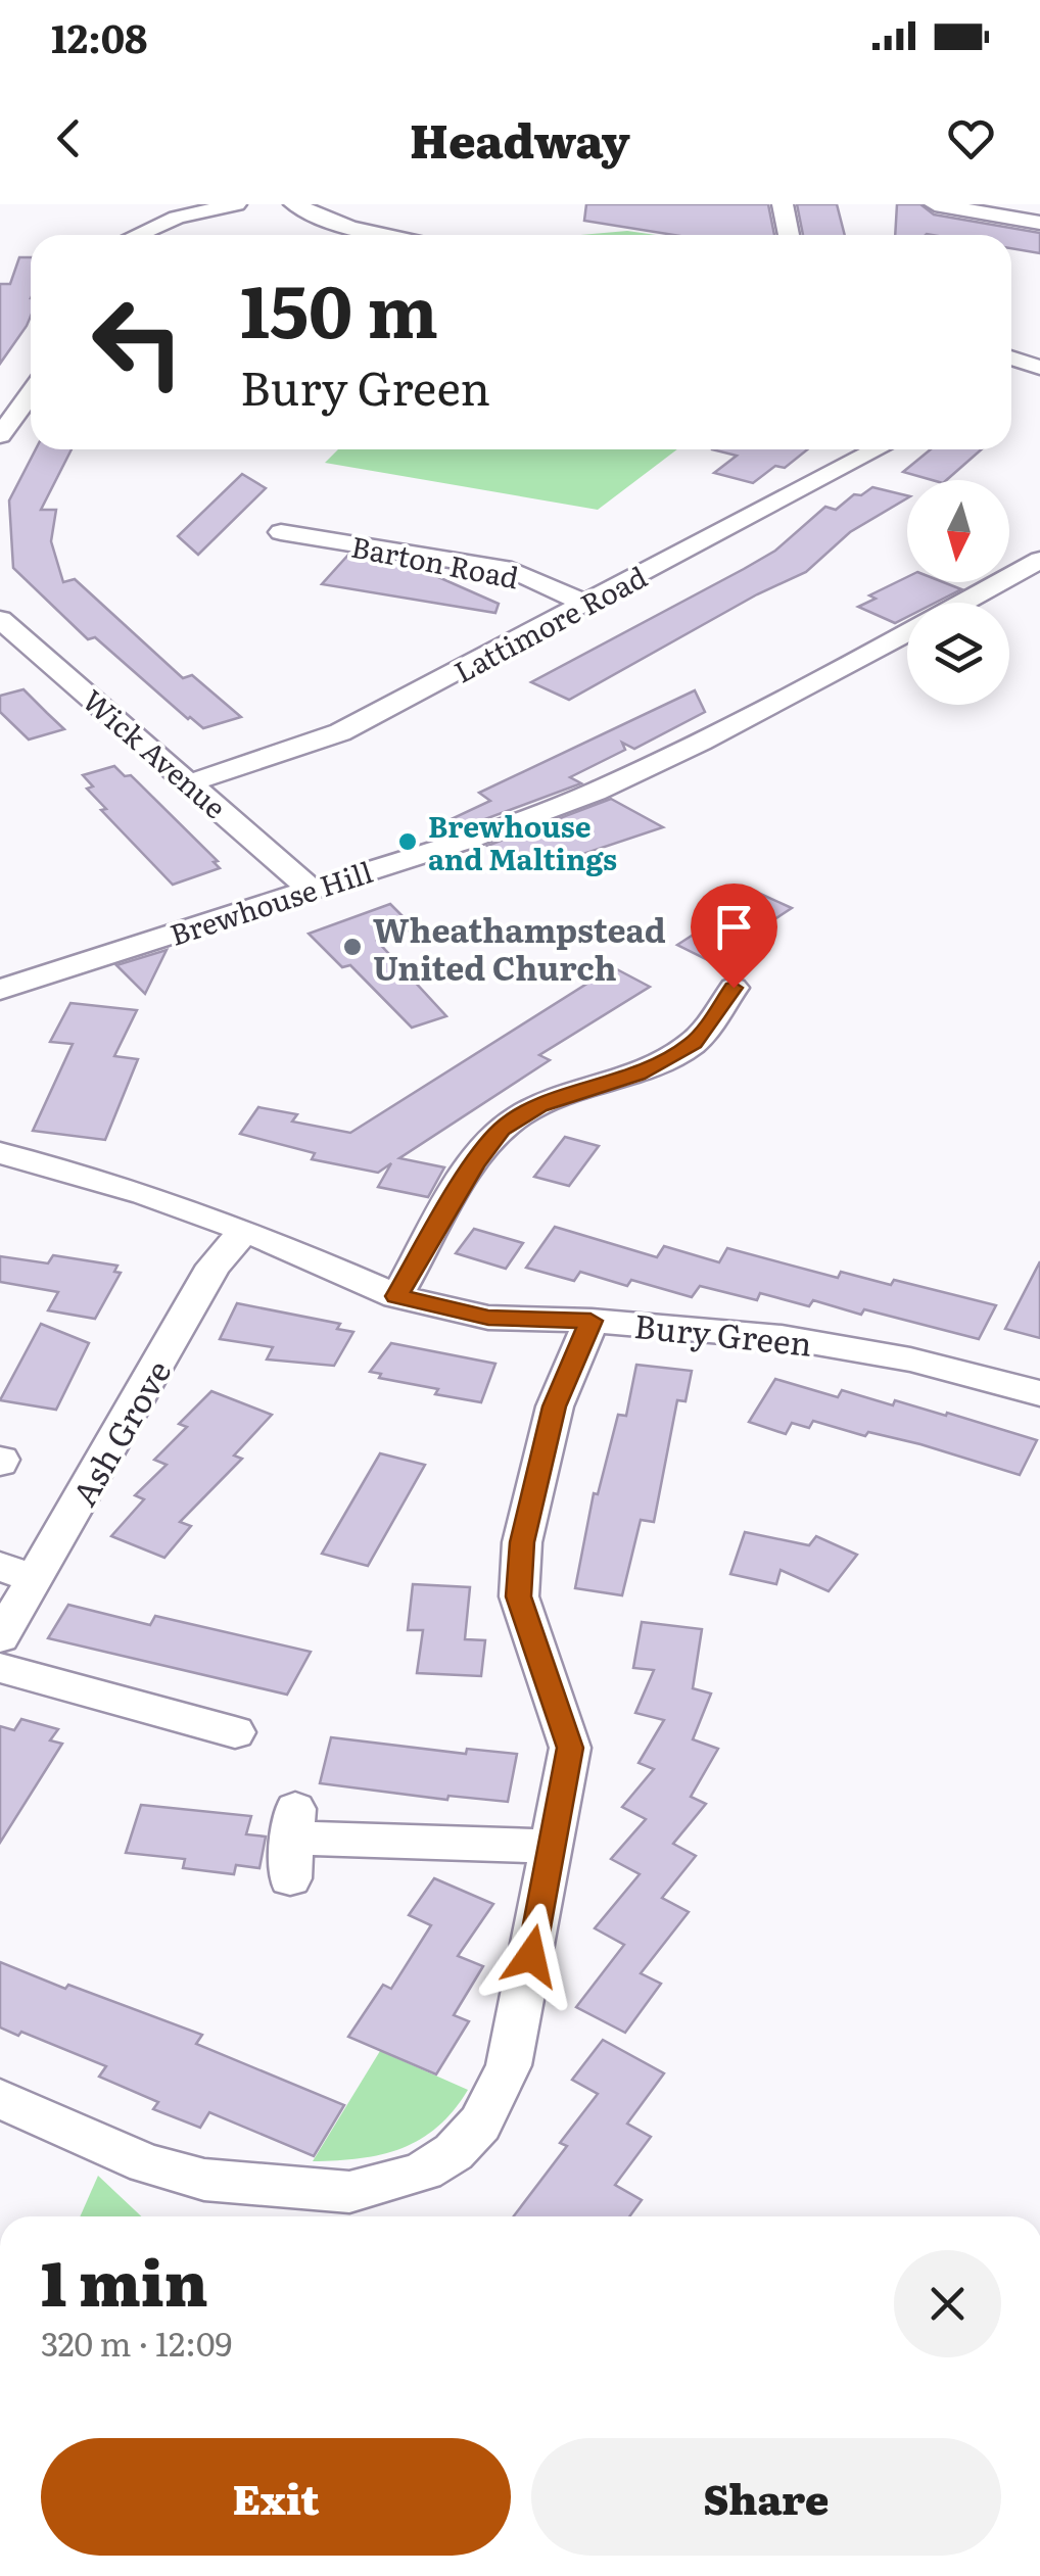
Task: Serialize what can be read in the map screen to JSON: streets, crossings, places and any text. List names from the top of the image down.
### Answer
{
  "streets": {
    "street": [
      "Barton Road",
      "Lattimore Road",
      "Wick Avenue",
      "Brewhouse Hill",
      "Bury Green",
      "Ash Grove"
    ]
  },
  "crossings": [
    ["Barton Road", "Lattimore Road"],
    ["Lattimore Road", "Wick Avenue"],
    ["Wick Avenue", "Brewhouse Hill"],
    ["Bury Green", "Ash Grove"]
  ],
  "places": ["Brewhouse and Maltings", "Wheathampstead United Church"],
  "north": "bottom",
  "page": {
    "status": "12:08",
    "header": "Headway",
    "turn": ["150 m", "Bury Green"],
    "heading": ["1 min", "320 m · 12:09"],
    "buttons": ["Exit", "Share"]
  }
}
